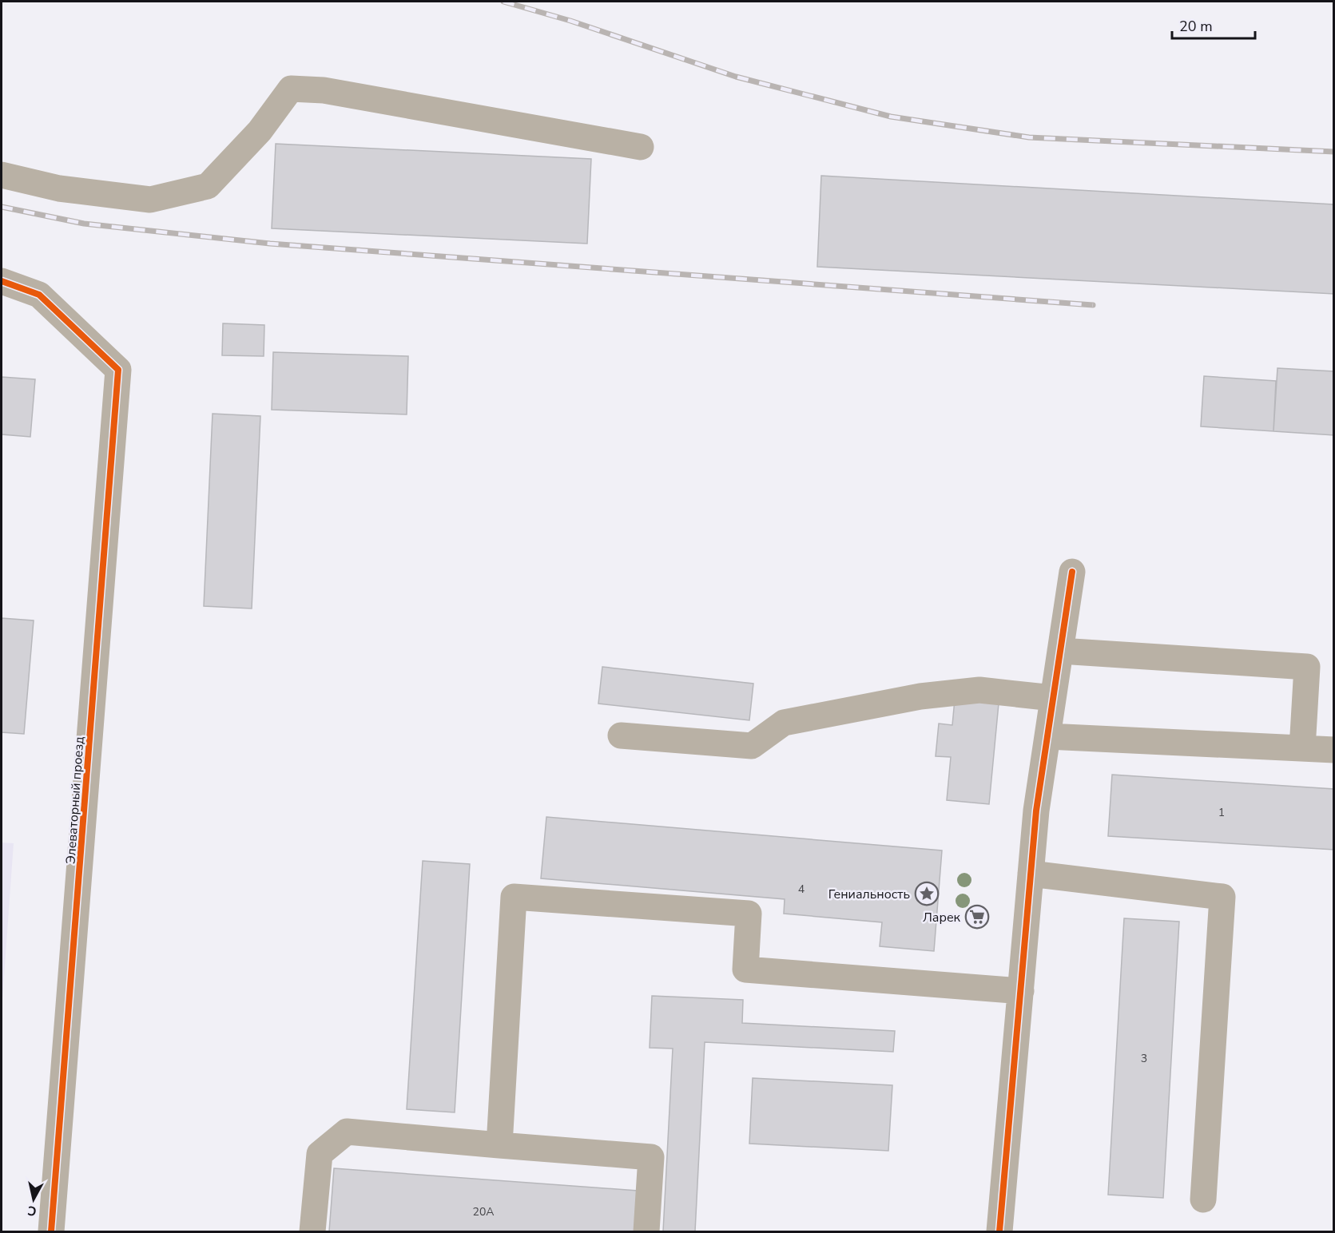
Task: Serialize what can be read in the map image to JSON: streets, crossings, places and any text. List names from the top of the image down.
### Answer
{
  "streets": {
    "street": ["Элеваторный проезд"]
  },
  "places": {
    "place": ["Гениальность"],
    "supermarket": ["Ларек"]
  },
  "house_numbers": [
    "1",
    "4",
    "3",
    "20А"
  ],
  "scale_bar": "20 m",
  "north": "bottom"
}
